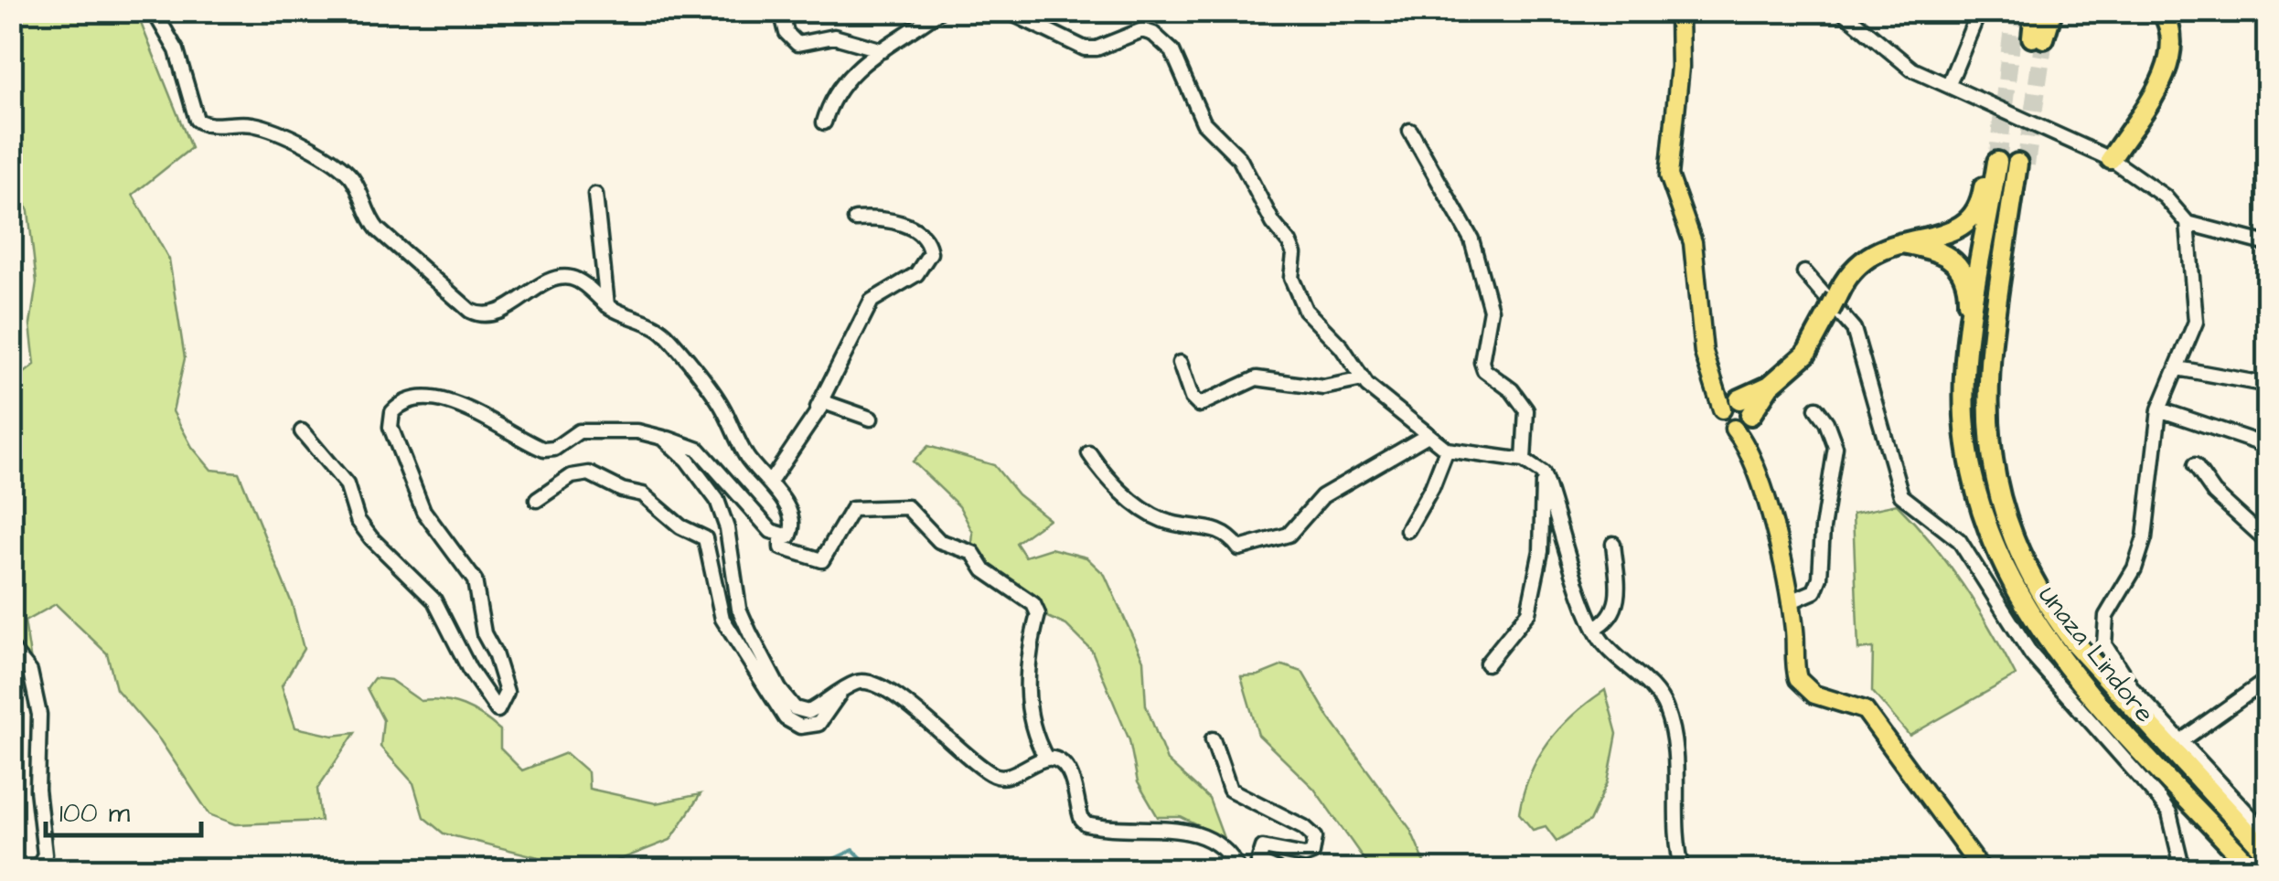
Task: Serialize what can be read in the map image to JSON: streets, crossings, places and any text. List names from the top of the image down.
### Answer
{
  "streets": {
    "highway": ["Unaza Lindore"]
  },
  "scale_bar": "100 m"
}
